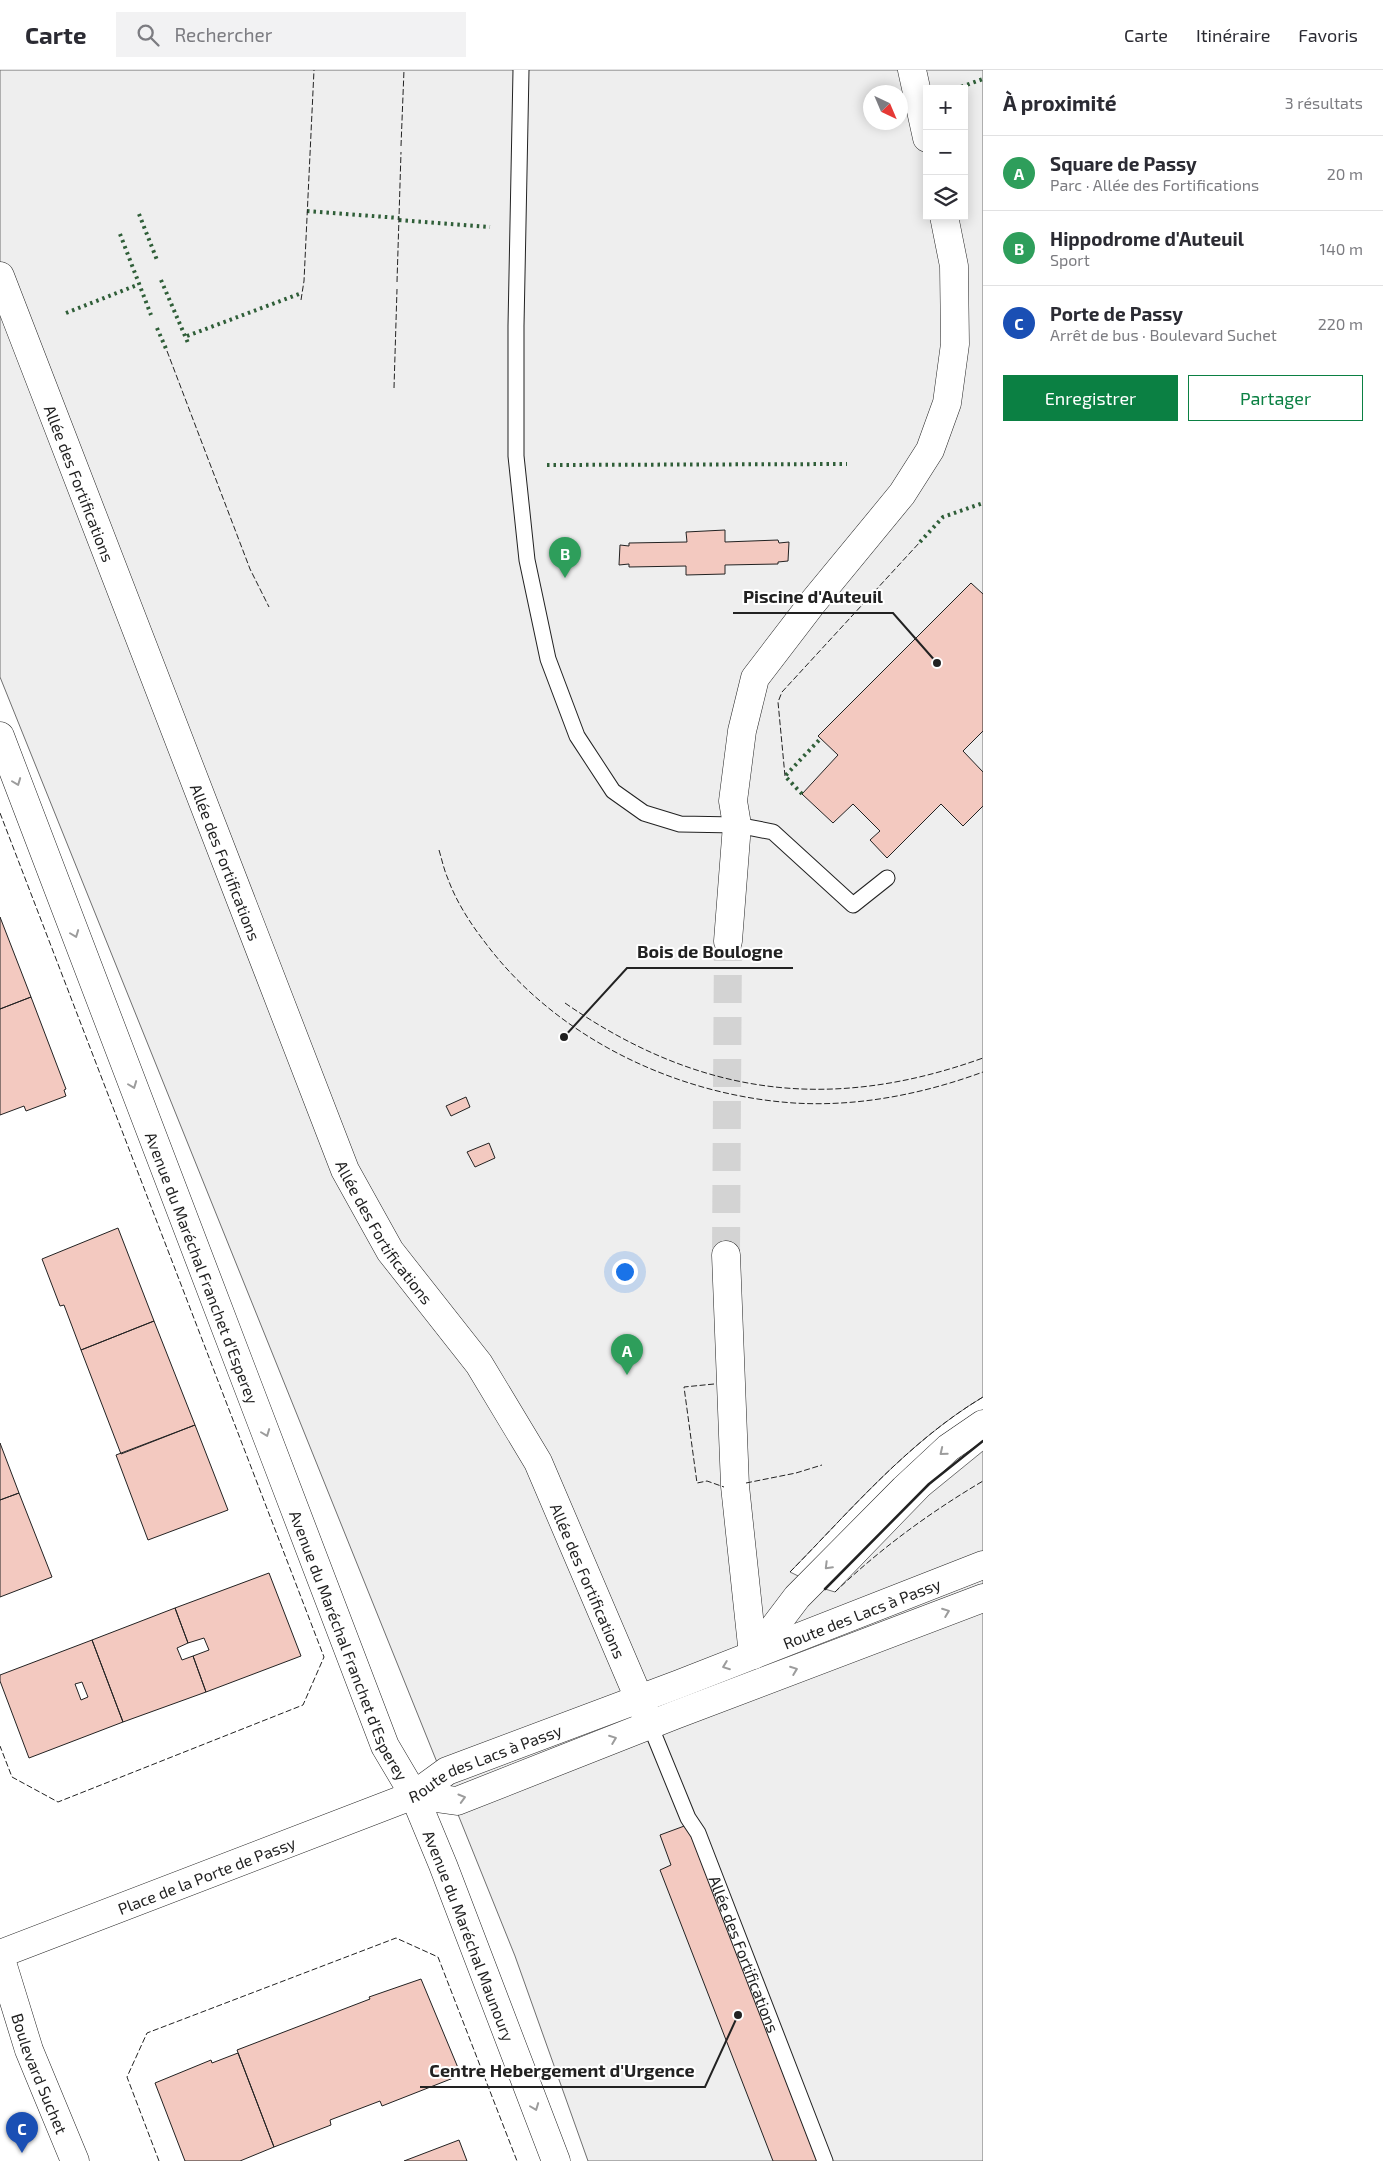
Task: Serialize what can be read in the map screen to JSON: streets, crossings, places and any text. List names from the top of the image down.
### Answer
{
  "streets": {
    "main road": [
      "Allée des Fortifications",
      "Avenue du Maréchal Franchet d'Esperey",
      "Route des Lacs à Passy",
      "Place de la Porte de Passy",
      "Avenue du Maréchal Maunoury",
      "Boulevard Suchet"
    ]
  },
  "crossings": [
    ["Allée des Fortifications", "Route des Lacs à Passy"],
    ["Avenue du Maréchal Franchet d'Esperey", "Route des Lacs à Passy"],
    ["Avenue du Maréchal Franchet d'Esperey", "Place de la Porte de Passy"],
    ["Avenue du Maréchal Franchet d'Esperey", "Avenue du Maréchal Maunoury"],
    ["Route des Lacs à Passy", "Place de la Porte de Passy"],
    ["Route des Lacs à Passy", "Avenue du Maréchal Maunoury"],
    ["Place de la Porte de Passy", "Avenue du Maréchal Maunoury"],
    ["Place de la Porte de Passy", "Boulevard Suchet"]
  ],
  "one_way": ["Avenue du Maréchal Franchet d'Esperey", "Avenue du Maréchal Maunoury"],
  "places": ["Piscine d'Auteuil", "Bois de Boulogne", "Centre Hebergement d'Urgence"],
  "north": "bottom right",
  "page": {
    "header": "Carte",
    "search": "Rechercher",
    "nav": ["Carte", "Itinéraire", "Favoris"],
    "heading": ["À proximité", "3 résultats"],
    "map_buttons": ["+", "−"],
    "list": [
      {
        "mark": "A",
        "name": "Square de Passy",
        "note": "Parc · Allée des Fortifications",
        "value": "20 m"
      },
      {
        "mark": "B",
        "name": "Hippodrome d'Auteuil",
        "note": "Sport",
        "value": "140 m"
      },
      {
        "mark": "C",
        "name": "Porte de Passy",
        "note": "Arrêt de bus · Boulevard Suchet",
        "value": "220 m"
      }
    ],
    "buttons": ["Enregistrer", "Partager"],
    "pins": ["B", "A", "C"]
  }
}
